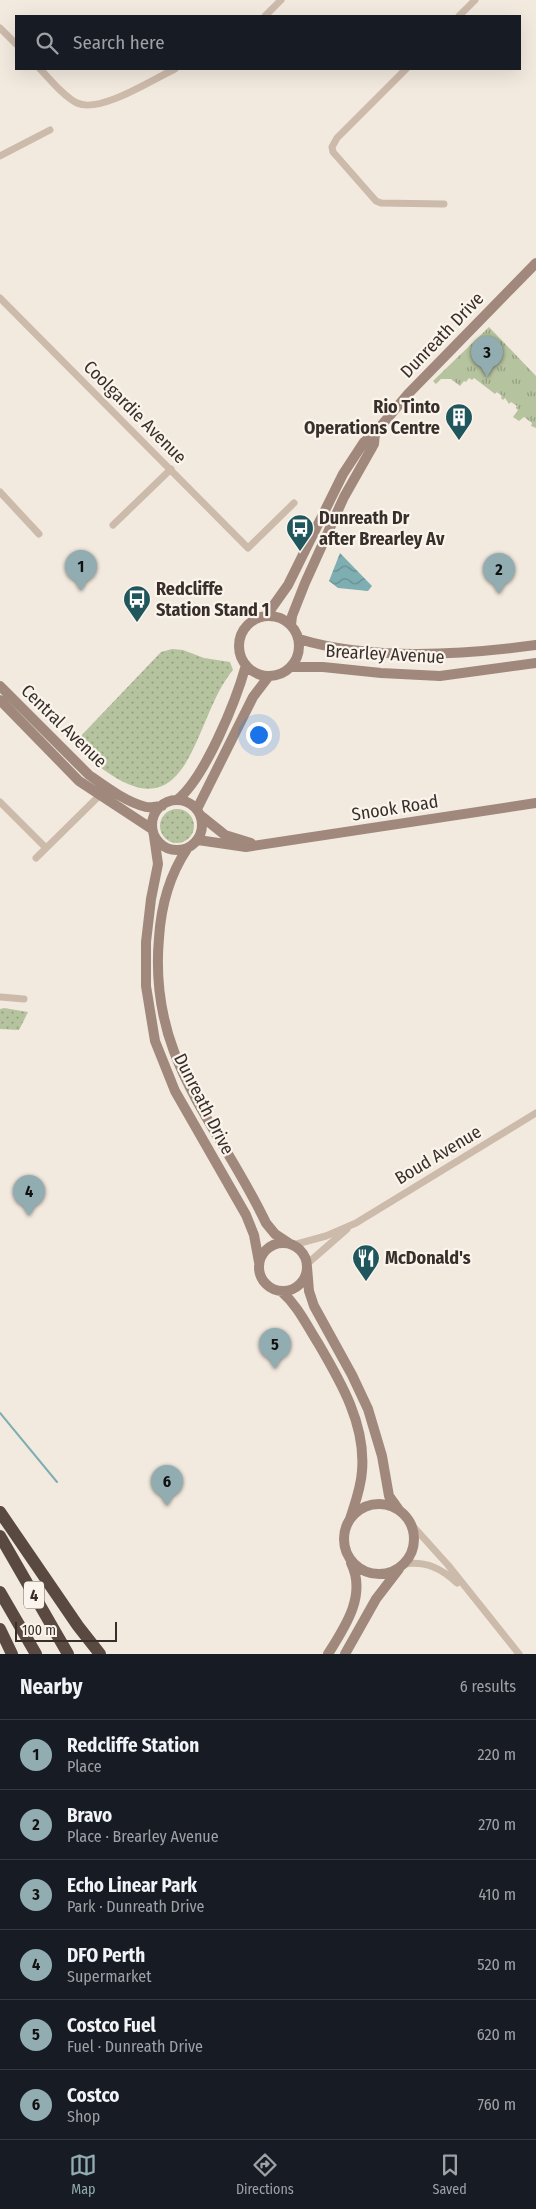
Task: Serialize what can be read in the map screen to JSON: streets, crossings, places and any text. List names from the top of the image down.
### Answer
{
  "streets": {
    "highway": ["4"],
    "main road": [
      "Dunreath Drive",
      "Brearley Avenue",
      "Central Avenue",
      "Snook Road"
    ],
    "street": ["Coolgardie Avenue", "Boud Avenue"]
  },
  "crossings": [
    ["Dunreath Drive", "Brearley Avenue"],
    ["Dunreath Drive", "Central Avenue"],
    ["Dunreath Drive", "Snook Road"],
    ["Dunreath Drive", "Boud Avenue"],
    ["Central Avenue", "Snook Road"]
  ],
  "places": {
    "building": ["Rio Tinto Operations Centre"],
    "bus stop": ["Dunreath Dr after Brearley Av", "Redcliffe Station Stand 1"],
    "restaurant": ["McDonald's"]
  },
  "scale_bar": "100 m",
  "page": {
    "search": "Search here",
    "pins": [
      "3",
      "1",
      "2",
      "4",
      "5",
      "6"
    ],
    "scale": "100 m",
    "heading": ["Nearby", "6 results"],
    "list": [
      {
        "mark": "1",
        "name": "Redcliffe Station",
        "note": "Place",
        "value": "220 m"
      },
      {
        "mark": "2",
        "name": "Bravo",
        "note": "Place · Brearley Avenue",
        "value": "270 m"
      },
      {
        "mark": "3",
        "name": "Echo Linear Park",
        "note": "Park · Dunreath Drive",
        "value": "410 m"
      },
      {
        "mark": "4",
        "name": "DFO Perth",
        "note": "Supermarket",
        "value": "520 m"
      },
      {
        "mark": "5",
        "name": "Costco Fuel",
        "note": "Fuel · Dunreath Drive",
        "value": "620 m"
      },
      {
        "mark": "6",
        "name": "Costco",
        "note": "Shop",
        "value": "760 m"
      }
    ],
    "nav": ["Map", "Directions", "Saved"]
  }
}
